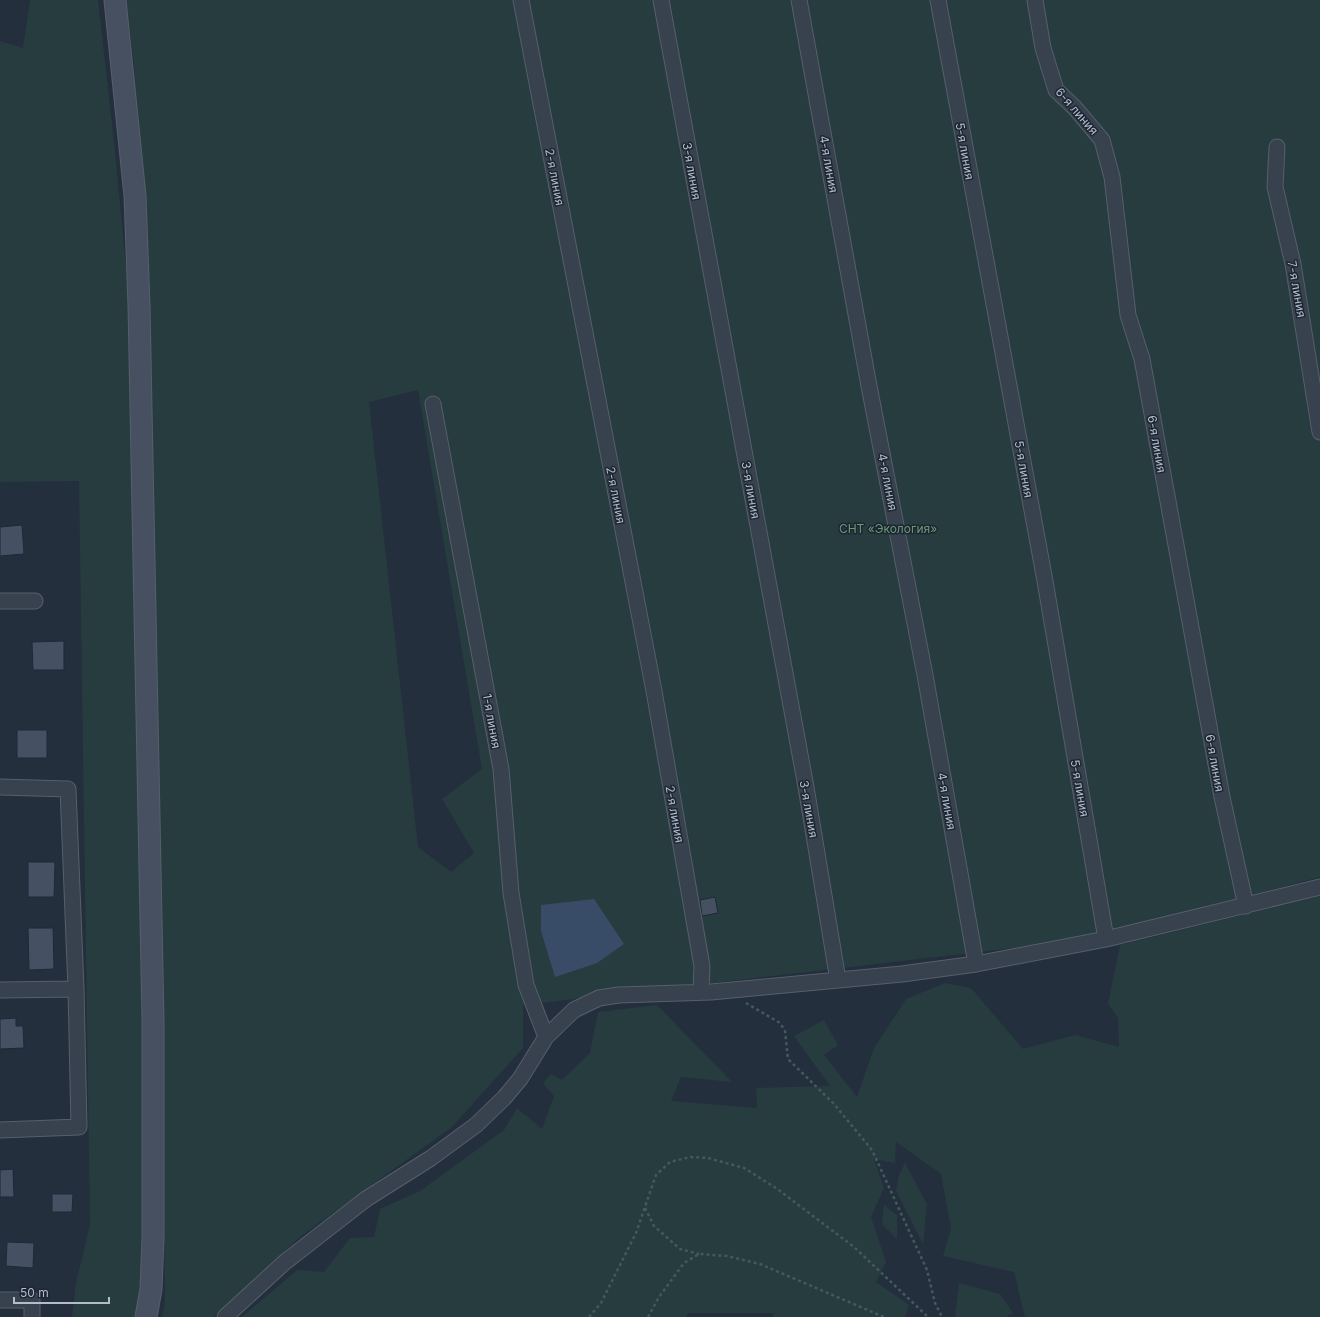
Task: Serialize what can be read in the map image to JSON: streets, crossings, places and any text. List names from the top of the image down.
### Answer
{
  "streets": {
    "street": [
      "6-я линия",
      "5-я линия",
      "4-я линия",
      "3-я линия",
      "2-я линия",
      "7-я линия",
      "1-я линия"
    ]
  },
  "parks": ["СНТ «Экология»"],
  "scale_bar": "50 m"
}
